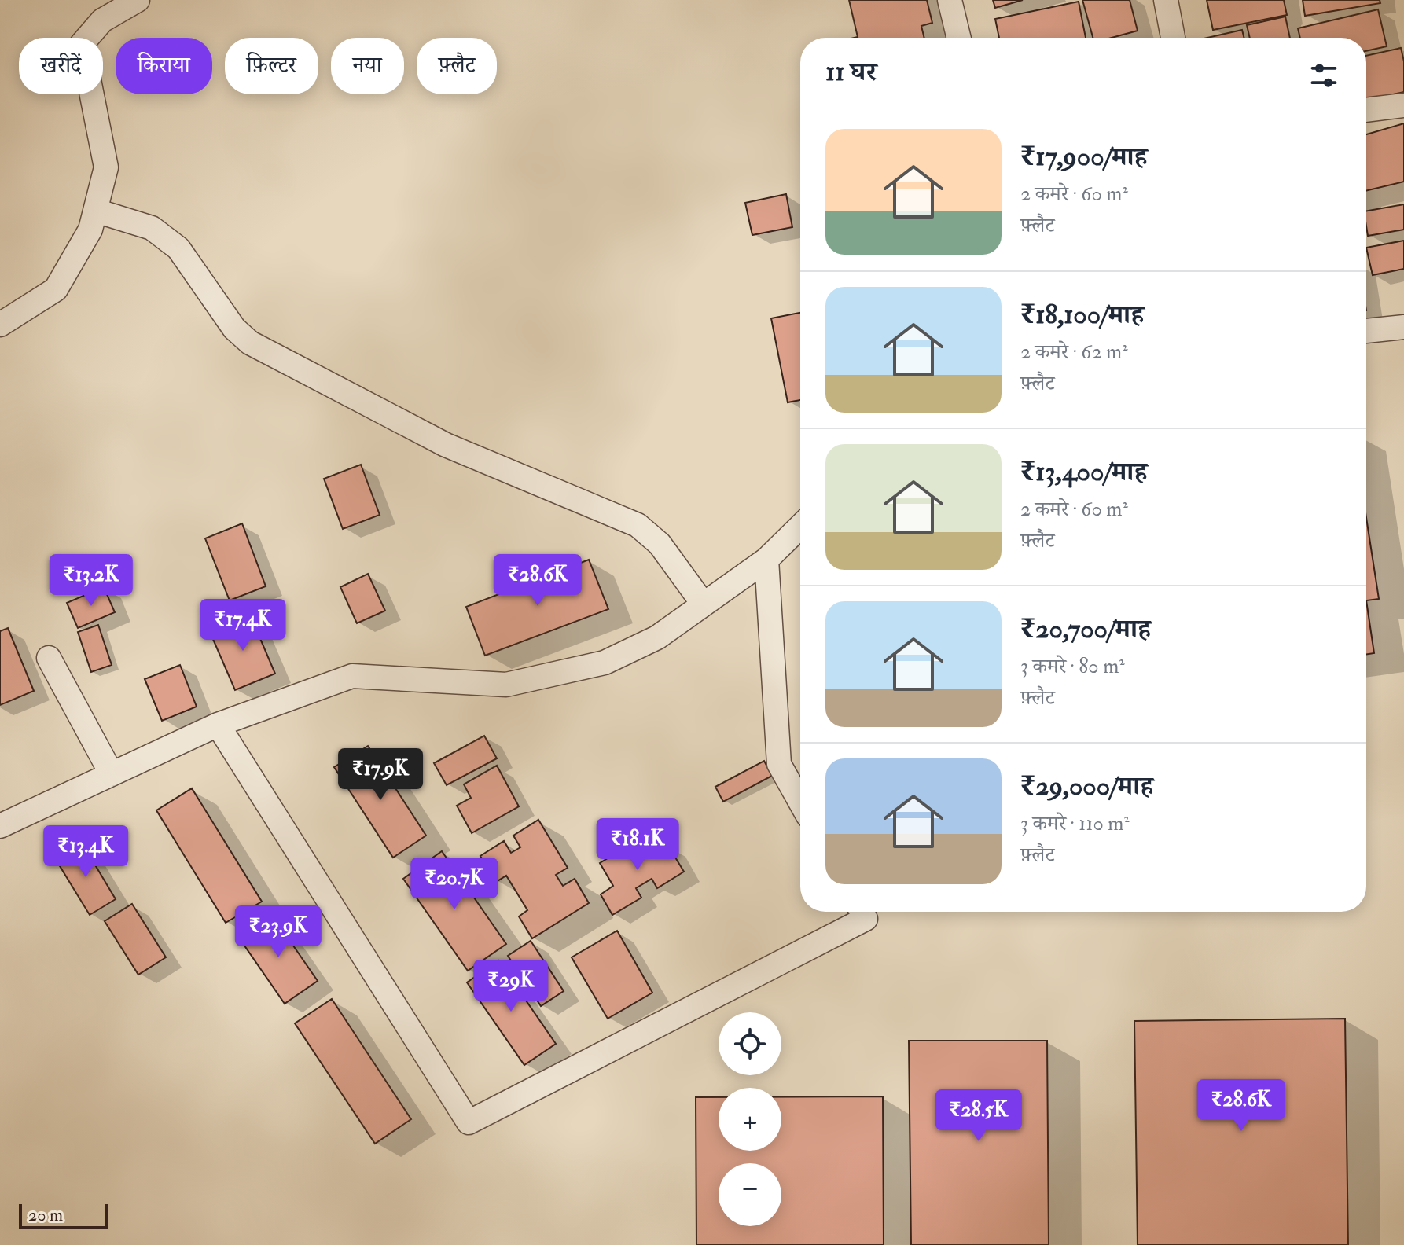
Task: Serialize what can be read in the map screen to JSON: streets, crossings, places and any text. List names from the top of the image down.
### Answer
{
  "scale_bar": "20 m",
  "page": {
    "chip": [
      "खरीदें",
      "किराया",
      "फ़िल्टर",
      "नया",
      "फ़्लैट"
    ],
    "heading": "11 घर",
    "list": [
      {
        "name": "₹17,900/माह",
        "note": "2 कमरे · 60 m² · फ़्लैट"
      },
      {
        "name": "₹18,100/माह",
        "note": "2 कमरे · 62 m² · फ़्लैट"
      },
      {
        "name": "₹13,400/माह",
        "note": "2 कमरे · 60 m² · फ़्लैट"
      },
      {
        "name": "₹20,700/माह",
        "note": "3 कमरे · 80 m² · फ़्लैट"
      },
      {
        "name": "₹29,000/माह",
        "note": "3 कमरे · 110 m² · फ़्लैट"
      }
    ],
    "price": [
      "₹13.2K",
      "₹28.6K",
      "₹17.4K",
      "₹17.9K",
      "₹18.1K",
      "₹13.4K",
      "₹20.7K",
      "₹23.9K",
      "₹29K",
      "₹28.6K",
      "₹28.5K"
    ],
    "map_buttons": ["+", "−"],
    "scale": "20 m"
  }
}
